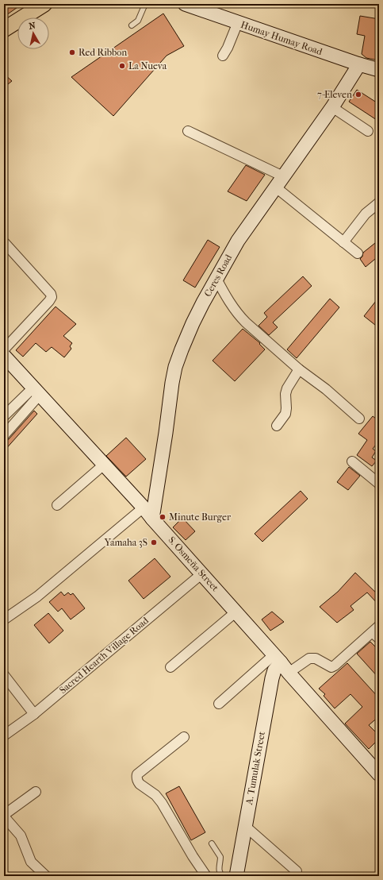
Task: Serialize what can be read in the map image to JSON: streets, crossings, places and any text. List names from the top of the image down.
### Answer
{
  "streets": {
    "street": [
      "Humay Humay Road",
      "Ceres Road",
      "S. Osmeña Street",
      "Sacred Hearth Village Road",
      "A. Tumulak Street"
    ]
  },
  "crossings": [
    ["Humay Humay Road", "Ceres Road"],
    ["Ceres Road", "S. Osmeña Street"],
    ["S. Osmeña Street", "Sacred Hearth Village Road"],
    ["S. Osmeña Street", "A. Tumulak Street"]
  ],
  "places": [
    "Red Ribbon",
    "La Nueva",
    "7-Eleven",
    "Minute Burger",
    "Yamaha 3S"
  ],
  "north": "top"
}
